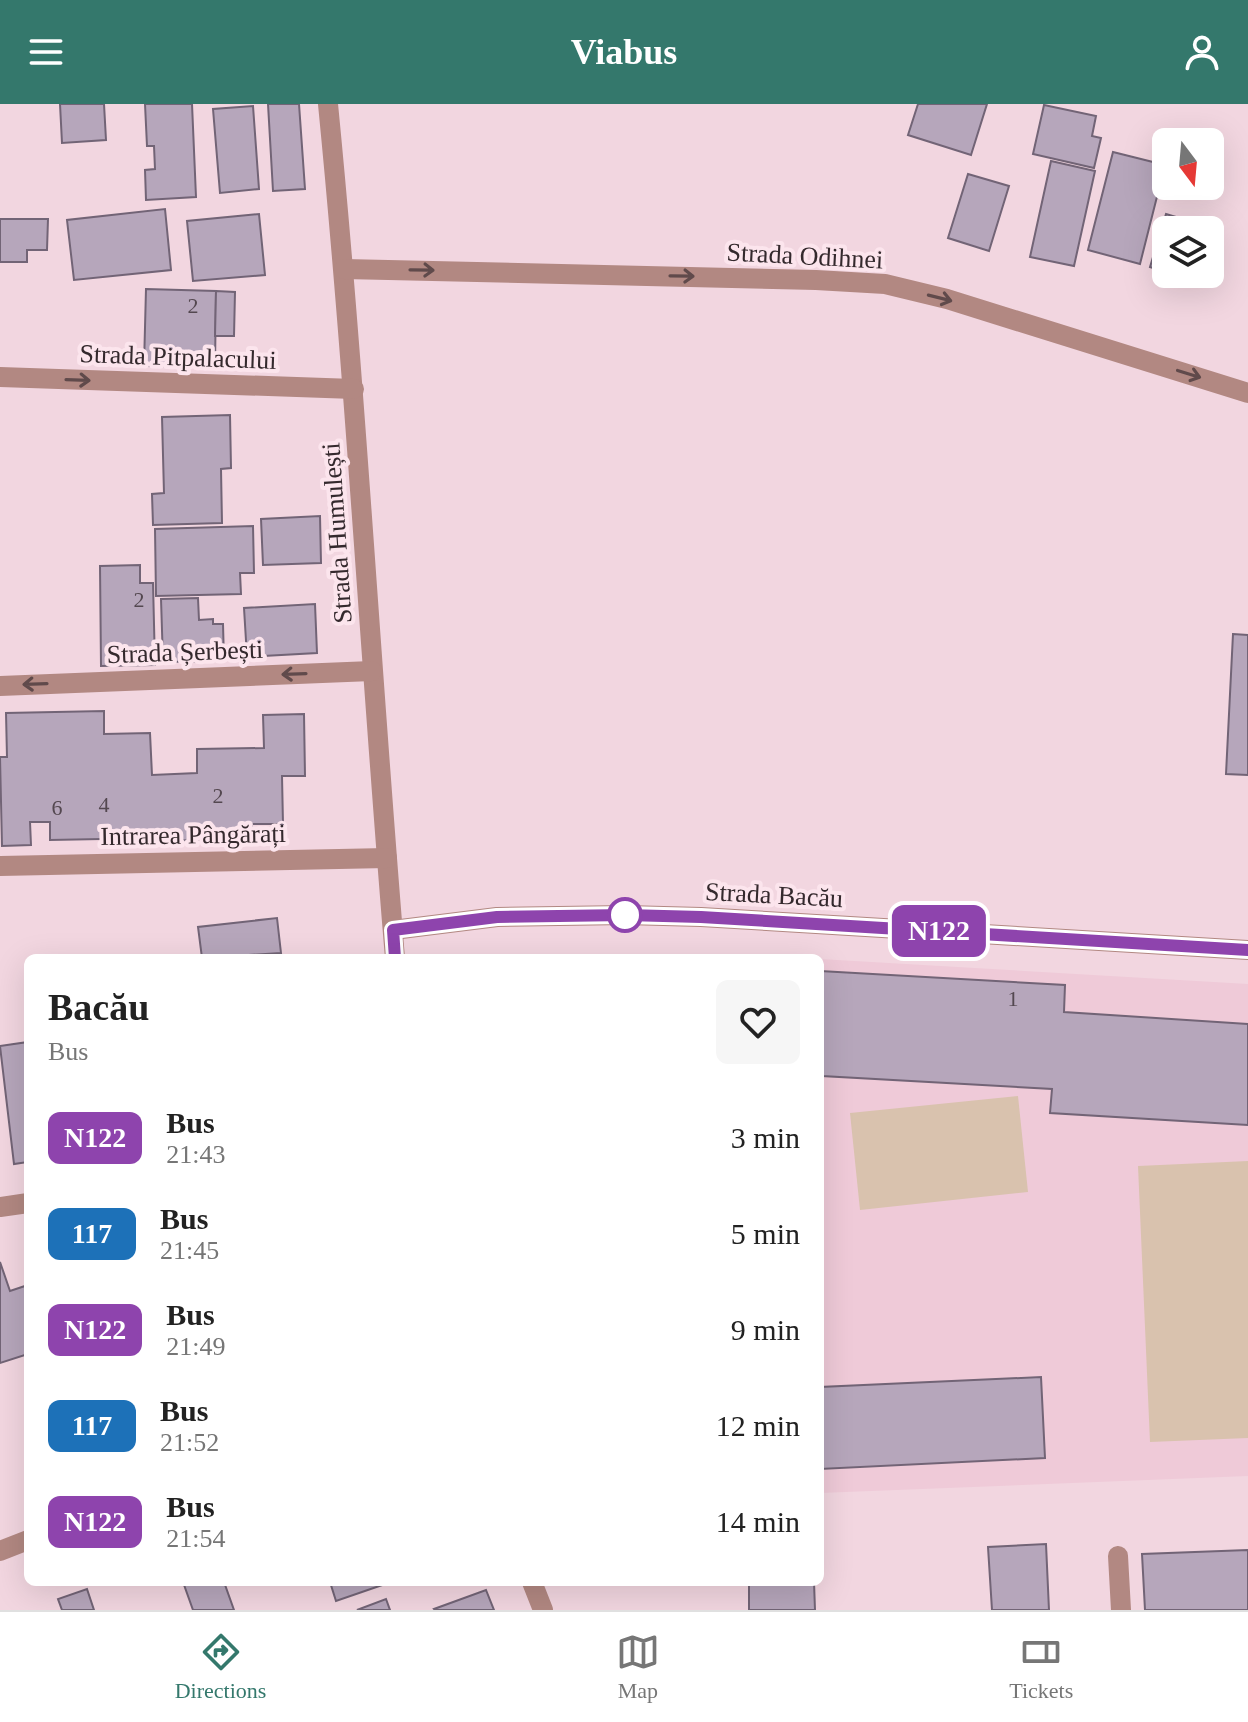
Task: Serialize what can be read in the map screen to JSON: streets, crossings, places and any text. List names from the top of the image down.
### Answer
{
  "streets": {
    "street": [
      "Strada Odihnei",
      "Strada Pitpalacului",
      "Strada Humulești",
      "Strada Șerbești",
      "Intrarea Pângărați",
      "Strada Bacău"
    ]
  },
  "crossings": [
    ["Strada Odihnei", "Strada Humulești"],
    ["Strada Pitpalacului", "Strada Humulești"],
    ["Strada Humulești", "Strada Șerbești"],
    ["Strada Humulești", "Intrarea Pângărați"],
    ["Strada Humulești", "Strada Bacău"]
  ],
  "one_way": ["Strada Odihnei", "Strada Pitpalacului", "Strada Șerbești"],
  "lines": ["bus line N122"],
  "house_numbers": [
    "2",
    "2",
    "2",
    "4",
    "6",
    "1"
  ],
  "north": "bottom",
  "page": {
    "header": "Viabus",
    "on_map": "N122",
    "heading": ["Bacău", "Bus"],
    "list": [
      {
        "mark": "N122",
        "name": "Bus",
        "note": "21:43",
        "value": "3 min"
      },
      {
        "mark": "117",
        "name": "Bus",
        "note": "21:45",
        "value": "5 min"
      },
      {
        "mark": "N122",
        "name": "Bus",
        "note": "21:49",
        "value": "9 min"
      },
      {
        "mark": "117",
        "name": "Bus",
        "note": "21:52",
        "value": "12 min"
      },
      {
        "mark": "N122",
        "name": "Bus",
        "note": "21:54",
        "value": "14 min"
      }
    ],
    "tabs": ["Directions", "Map", "Tickets"]
  }
}
